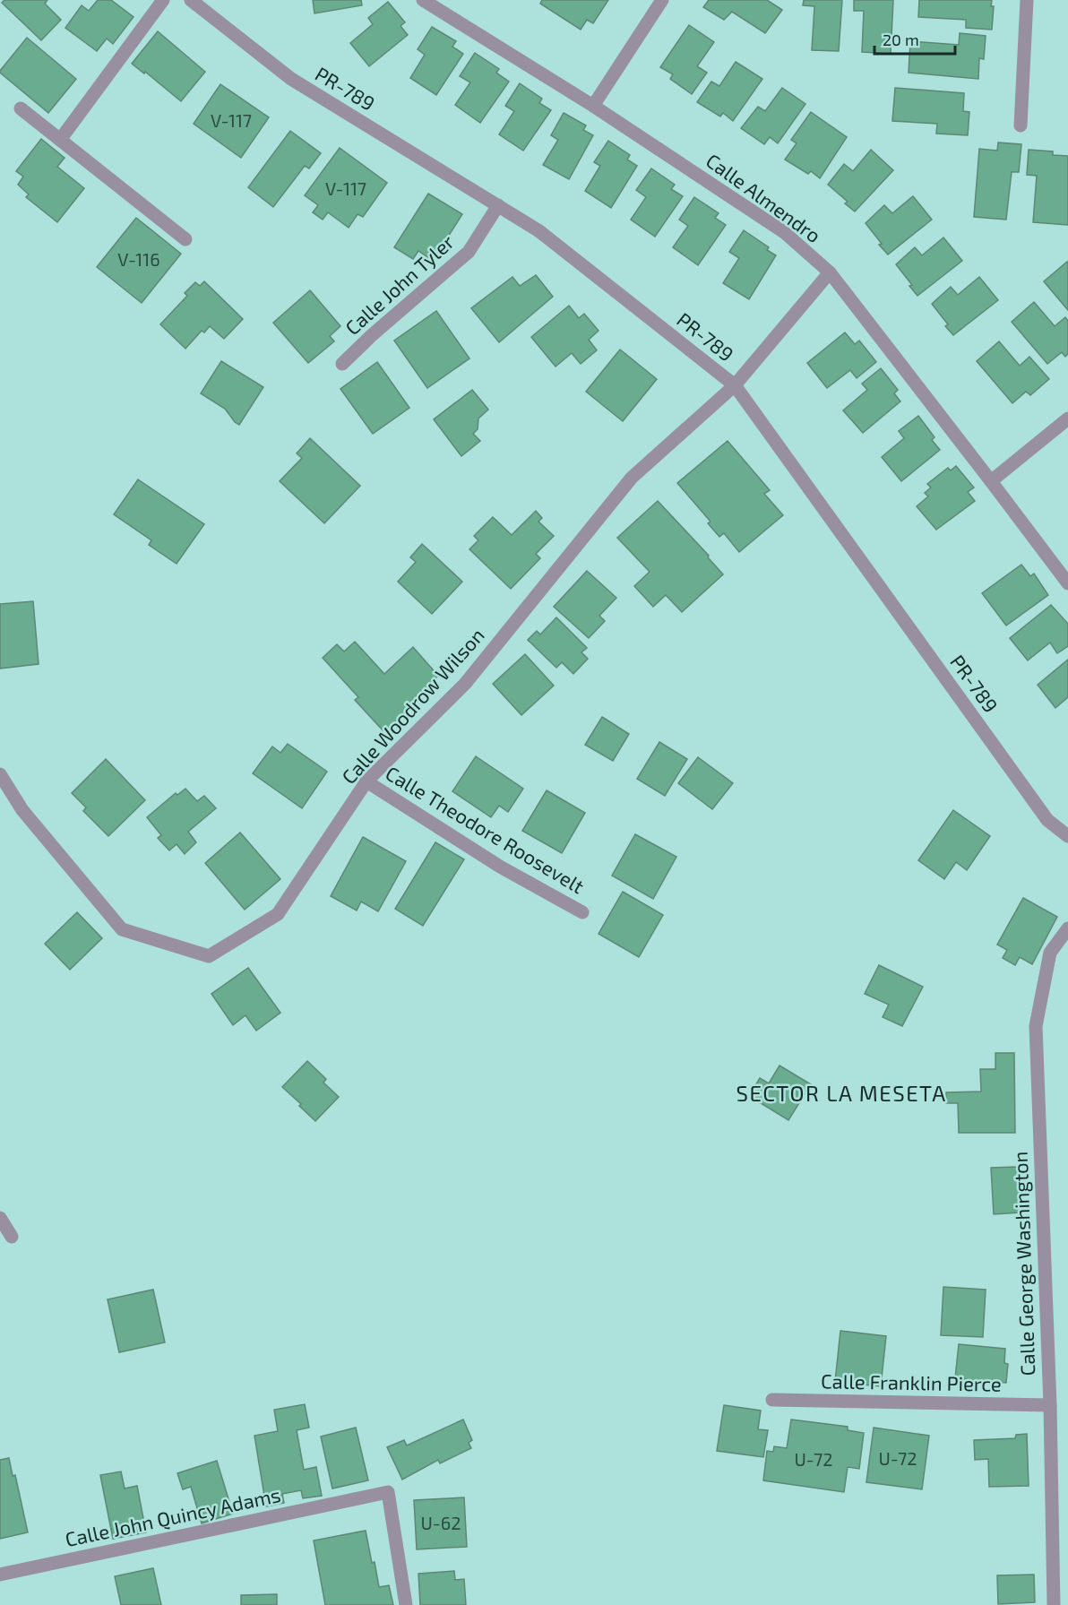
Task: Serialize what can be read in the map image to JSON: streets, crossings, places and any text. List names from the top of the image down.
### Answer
{
  "streets": {
    "street": [
      "PR-789",
      "Calle Almendro",
      "Calle John Tyler",
      "Calle Woodrow Wilson",
      "Calle Theodore Roosevelt",
      "Calle George Washington",
      "Calle Franklin Pierce",
      "Calle John Quincy Adams"
    ]
  },
  "crossings": [
    ["PR-789", "Calle John Tyler"],
    ["PR-789", "Calle Woodrow Wilson"],
    ["Calle Almendro", "Calle Woodrow Wilson"],
    ["Calle Woodrow Wilson", "Calle Theodore Roosevelt"],
    ["Calle George Washington", "Calle Franklin Pierce"]
  ],
  "districts": ["SECTOR LA MESETA"],
  "house_numbers": [
    "V-117",
    "V-117",
    "V-116",
    "U-72",
    "U-72",
    "U-62"
  ],
  "scale_bar": "20 m"
}
